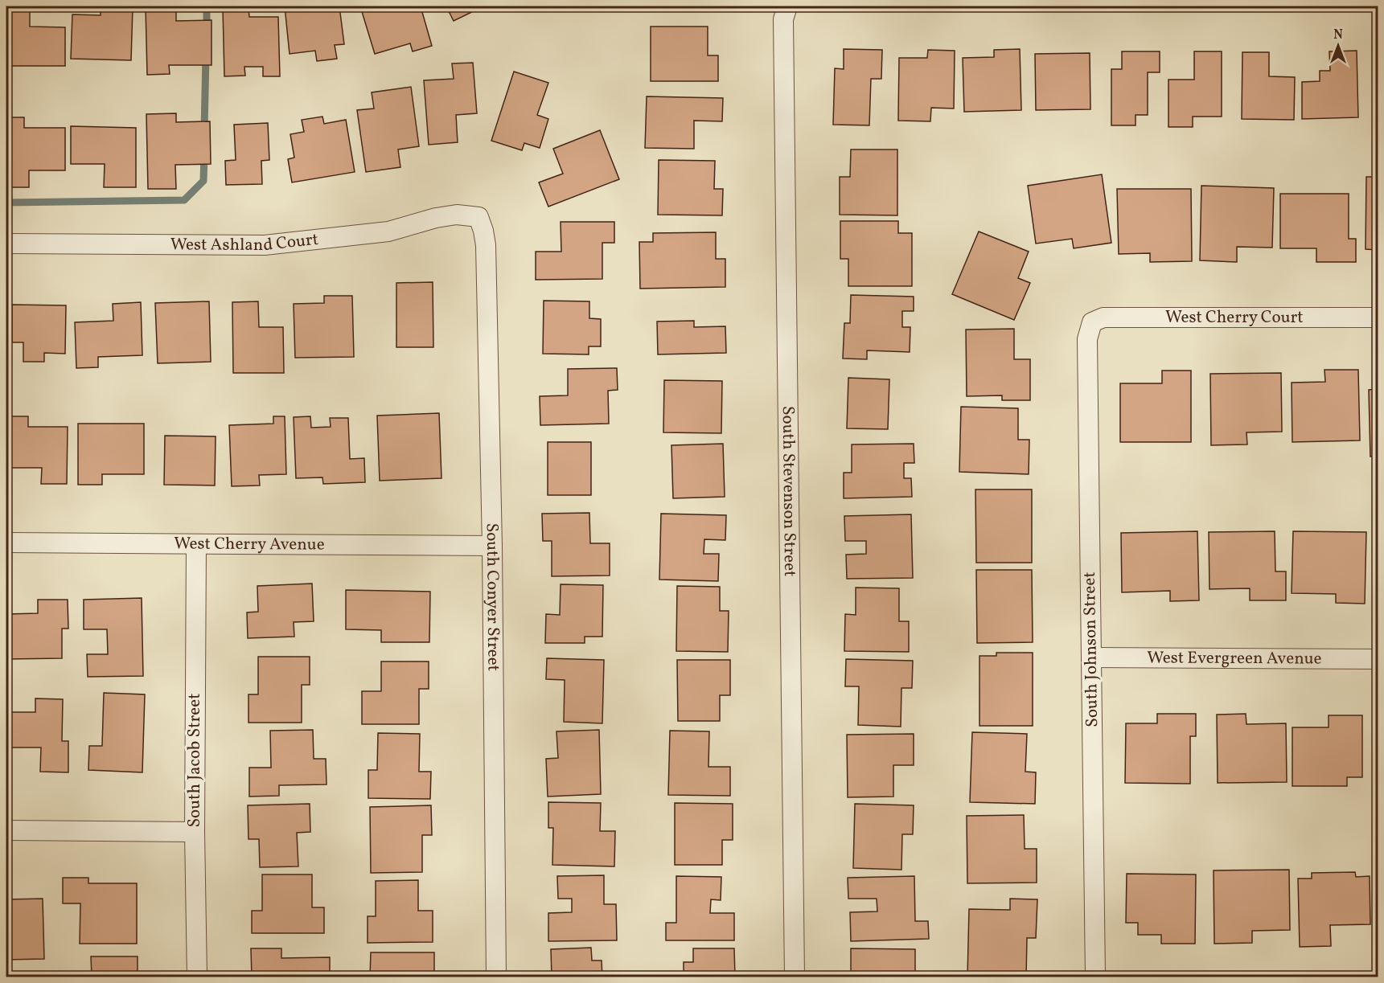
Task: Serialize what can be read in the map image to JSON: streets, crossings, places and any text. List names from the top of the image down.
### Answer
{
  "streets": {
    "street": [
      "West Ashland Court",
      "West Cherry Court",
      "South Stevenson Street",
      "West Cherry Avenue",
      "South Conyer Street",
      "South Johnson Street",
      "West Evergreen Avenue",
      "South Jacob Street"
    ]
  },
  "crossings": [
    ["West Ashland Court", "South Conyer Street"],
    ["West Cherry Court", "South Johnson Street"],
    ["West Cherry Avenue", "South Conyer Street"],
    ["West Cherry Avenue", "South Jacob Street"],
    ["South Johnson Street", "West Evergreen Avenue"]
  ],
  "north": "top"
}
